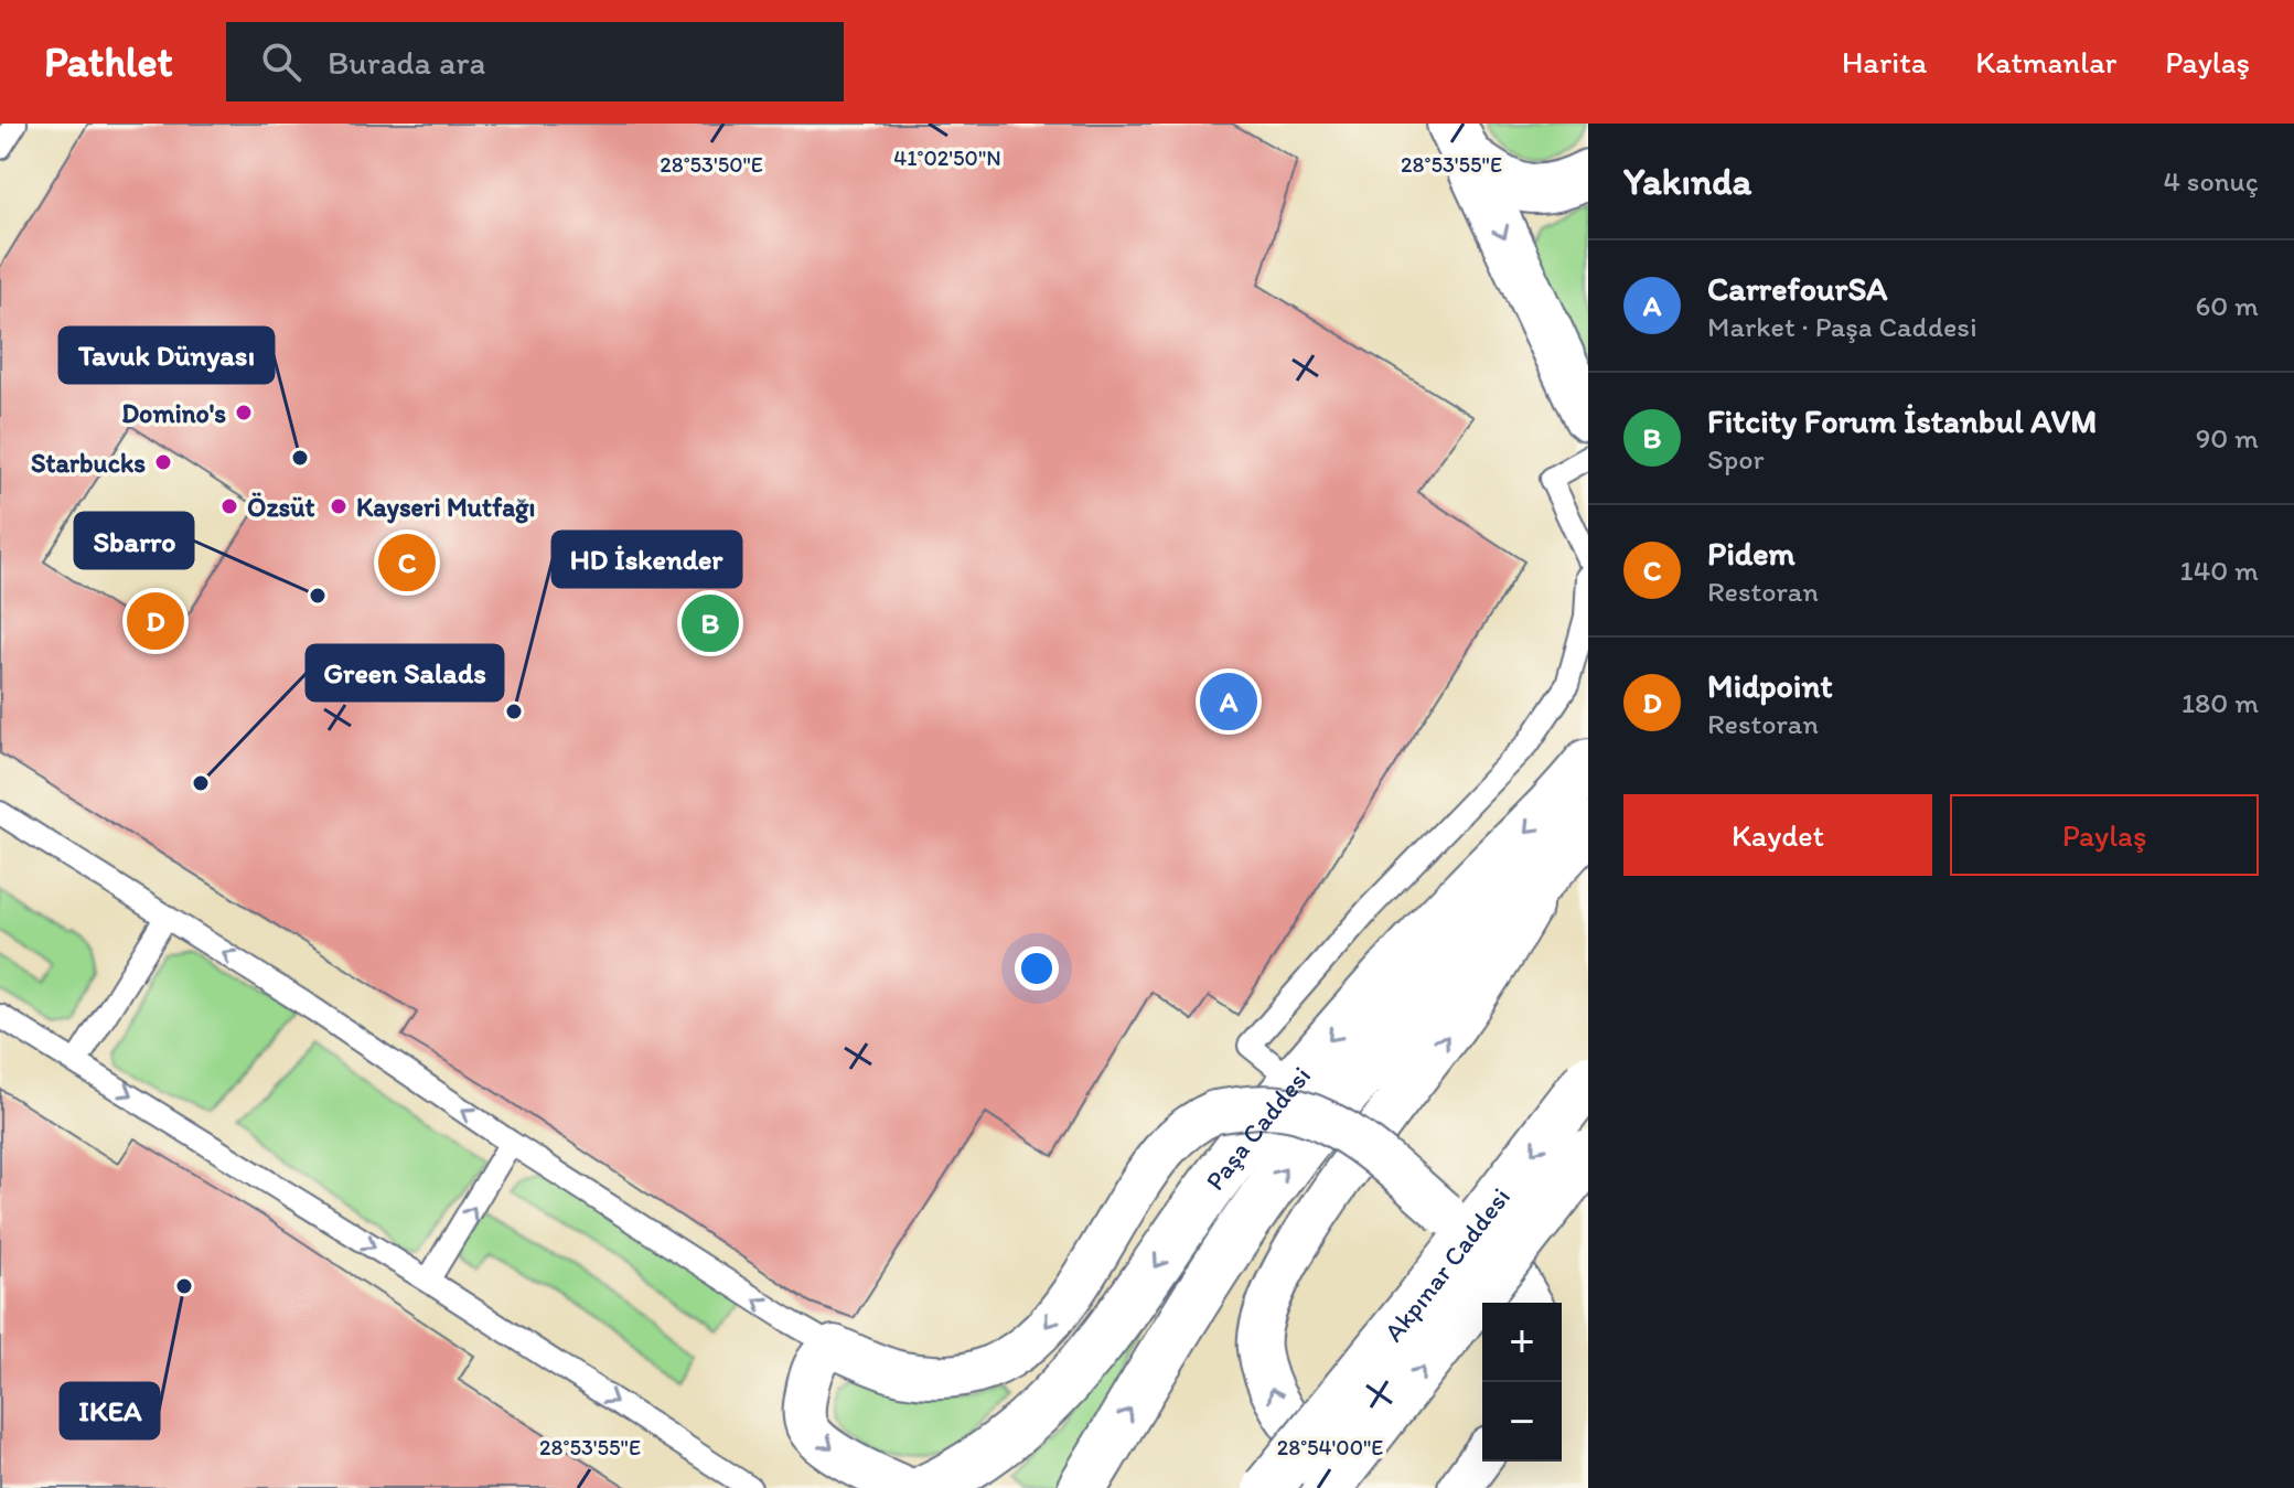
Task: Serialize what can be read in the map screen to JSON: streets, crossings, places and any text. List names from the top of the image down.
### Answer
{
  "streets": {
    "main road": ["Paşa Caddesi", "Akpınar Caddesi"]
  },
  "places": [
    "Domino's",
    "Tavuk Dünyası",
    "Starbucks",
    "Özsüt",
    "Kayseri Mutfağı",
    "Sbarro",
    "HD İskender",
    "Green Salads",
    "IKEA"
  ],
  "page": {
    "header": "Pathlet",
    "search": "Burada ara",
    "nav": ["Harita", "Katmanlar", "Paylaş"],
    "heading": ["Yakında", "4 sonuç"],
    "list": [
      {
        "mark": "A",
        "name": "CarrefourSA",
        "note": "Market · Paşa Caddesi",
        "value": "60 m"
      },
      {
        "mark": "B",
        "name": "Fitcity Forum İstanbul AVM",
        "note": "Spor",
        "value": "90 m"
      },
      {
        "mark": "C",
        "name": "Pidem",
        "note": "Restoran",
        "value": "140 m"
      },
      {
        "mark": "D",
        "name": "Midpoint",
        "note": "Restoran",
        "value": "180 m"
      }
    ],
    "pins": [
      "C",
      "D",
      "B",
      "A"
    ],
    "buttons": ["Kaydet", "Paylaş"],
    "map_buttons": ["+", "−"]
  },
  "coordinates": [
    "41°02'50\"N",
    "28°53'50\"E",
    "28°53'55\"E",
    "28°54'00\"E"
  ]
}
